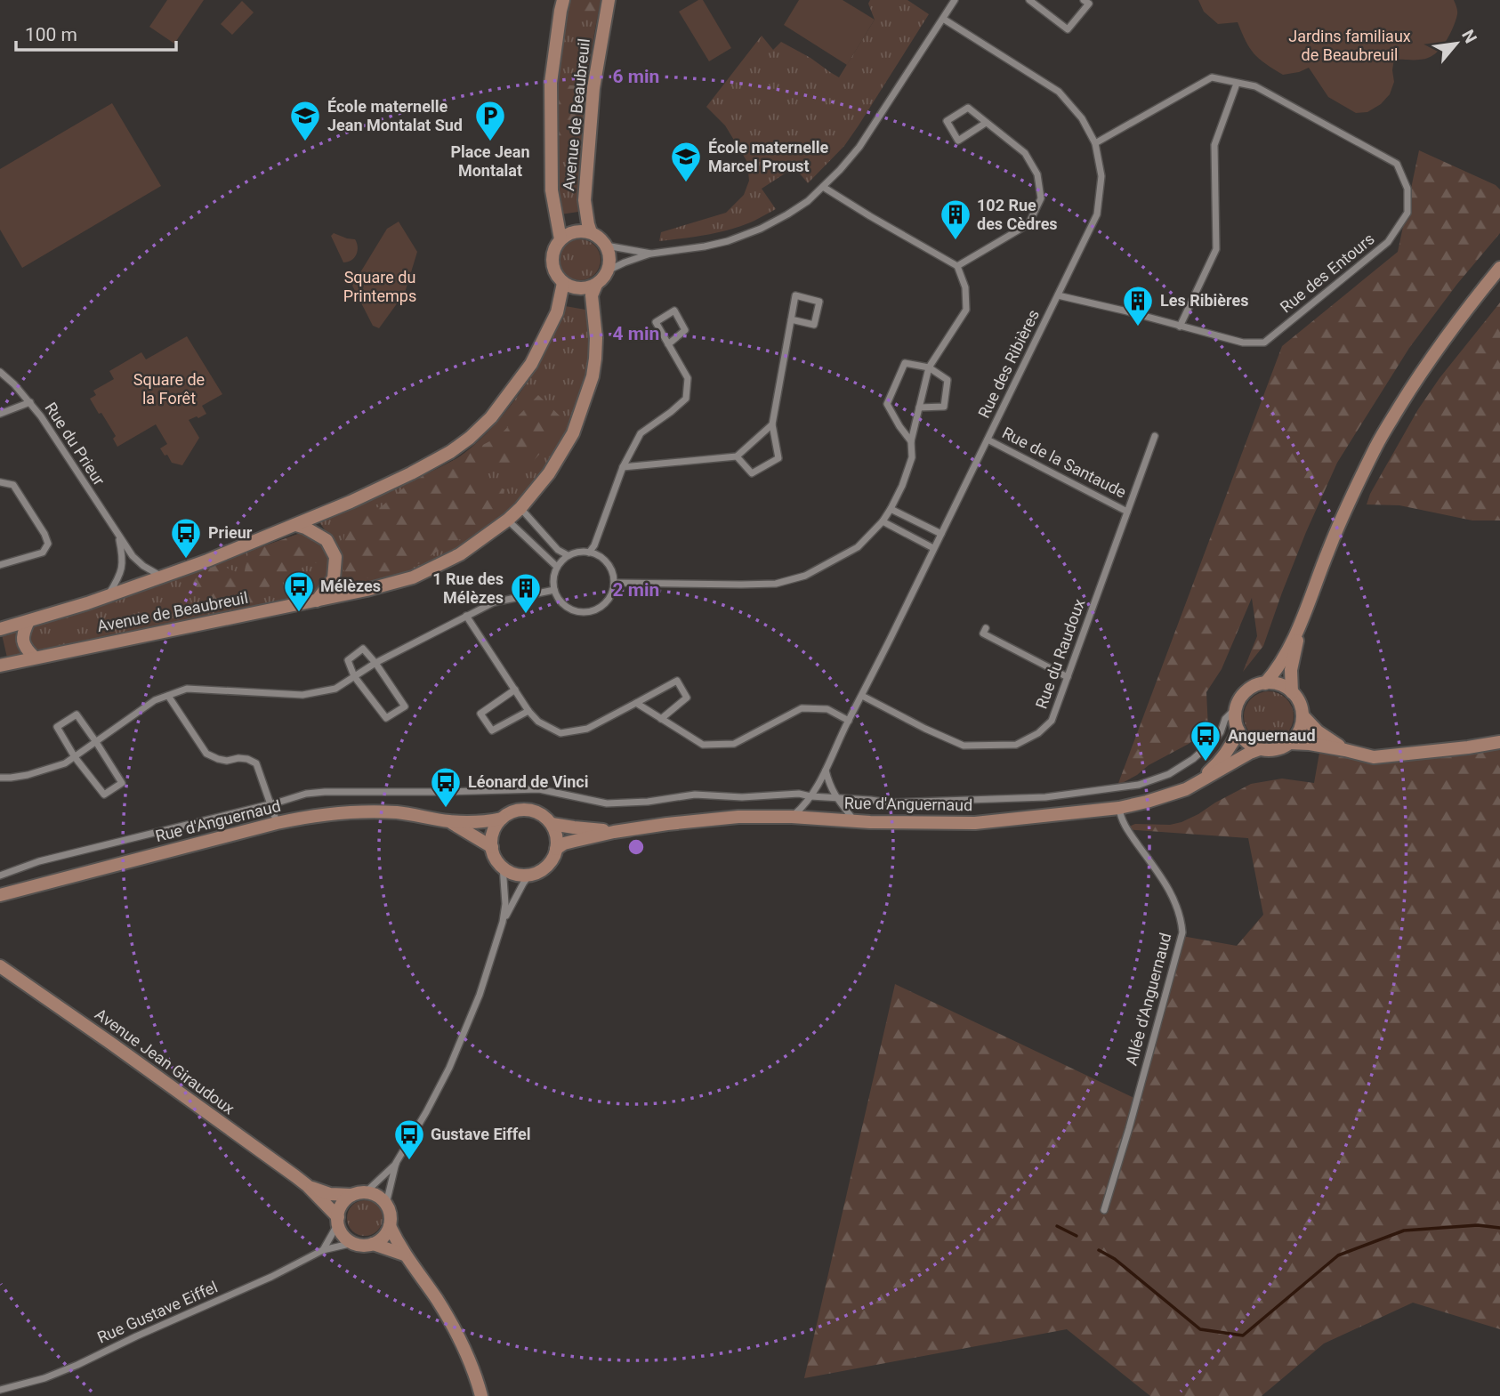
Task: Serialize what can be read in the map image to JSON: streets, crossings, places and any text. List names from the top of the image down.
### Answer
{
  "streets": {
    "main road": ["Avenue de Beaubreuil", "Rue d'Anguernaud", "Avenue Jean Giraudoux"],
    "street": [
      "Rue des Entours",
      "Rue des Ribières",
      "Rue du Prieur",
      "Rue de la Santaude",
      "Rue du Raudoux",
      "Allée d'Anguernaud",
      "Rue Gustave Eiffel"
    ]
  },
  "crossings": [
    ["Avenue de Beaubreuil", "Rue du Prieur"],
    ["Rue des Entours", "Rue des Ribières"],
    ["Rue des Ribières", "Rue de la Santaude"],
    ["Rue des Ribières", "Rue du Raudoux"],
    ["Rue des Ribières", "Rue d'Anguernaud"],
    ["Rue de la Santaude", "Rue du Raudoux"],
    ["Rue d'Anguernaud", "Allée d'Anguernaud"],
    ["Avenue Jean Giraudoux", "Rue Gustave Eiffel"]
  ],
  "parks": ["Jardins familiaux de Beaubreuil", "Square du Printemps", "Square de la Forêt"],
  "places": {
    "school or university": ["École maternelle Jean Montalat Sud", "École maternelle Marcel Proust"],
    "parking": ["Place Jean Montalat"],
    "building": ["102 Rue des Cèdres", "Les Ribières", "1 Rue des Mélèzes"],
    "bus stop": [
      "Prieur",
      "Mélèzes",
      "Anguernaud",
      "Léonard de Vinci",
      "Gustave Eiffel"
    ]
  },
  "scale_bar": "100 m",
  "north": "top right",
  "rings": ["6 min", "4 min", "2 min"]
}
